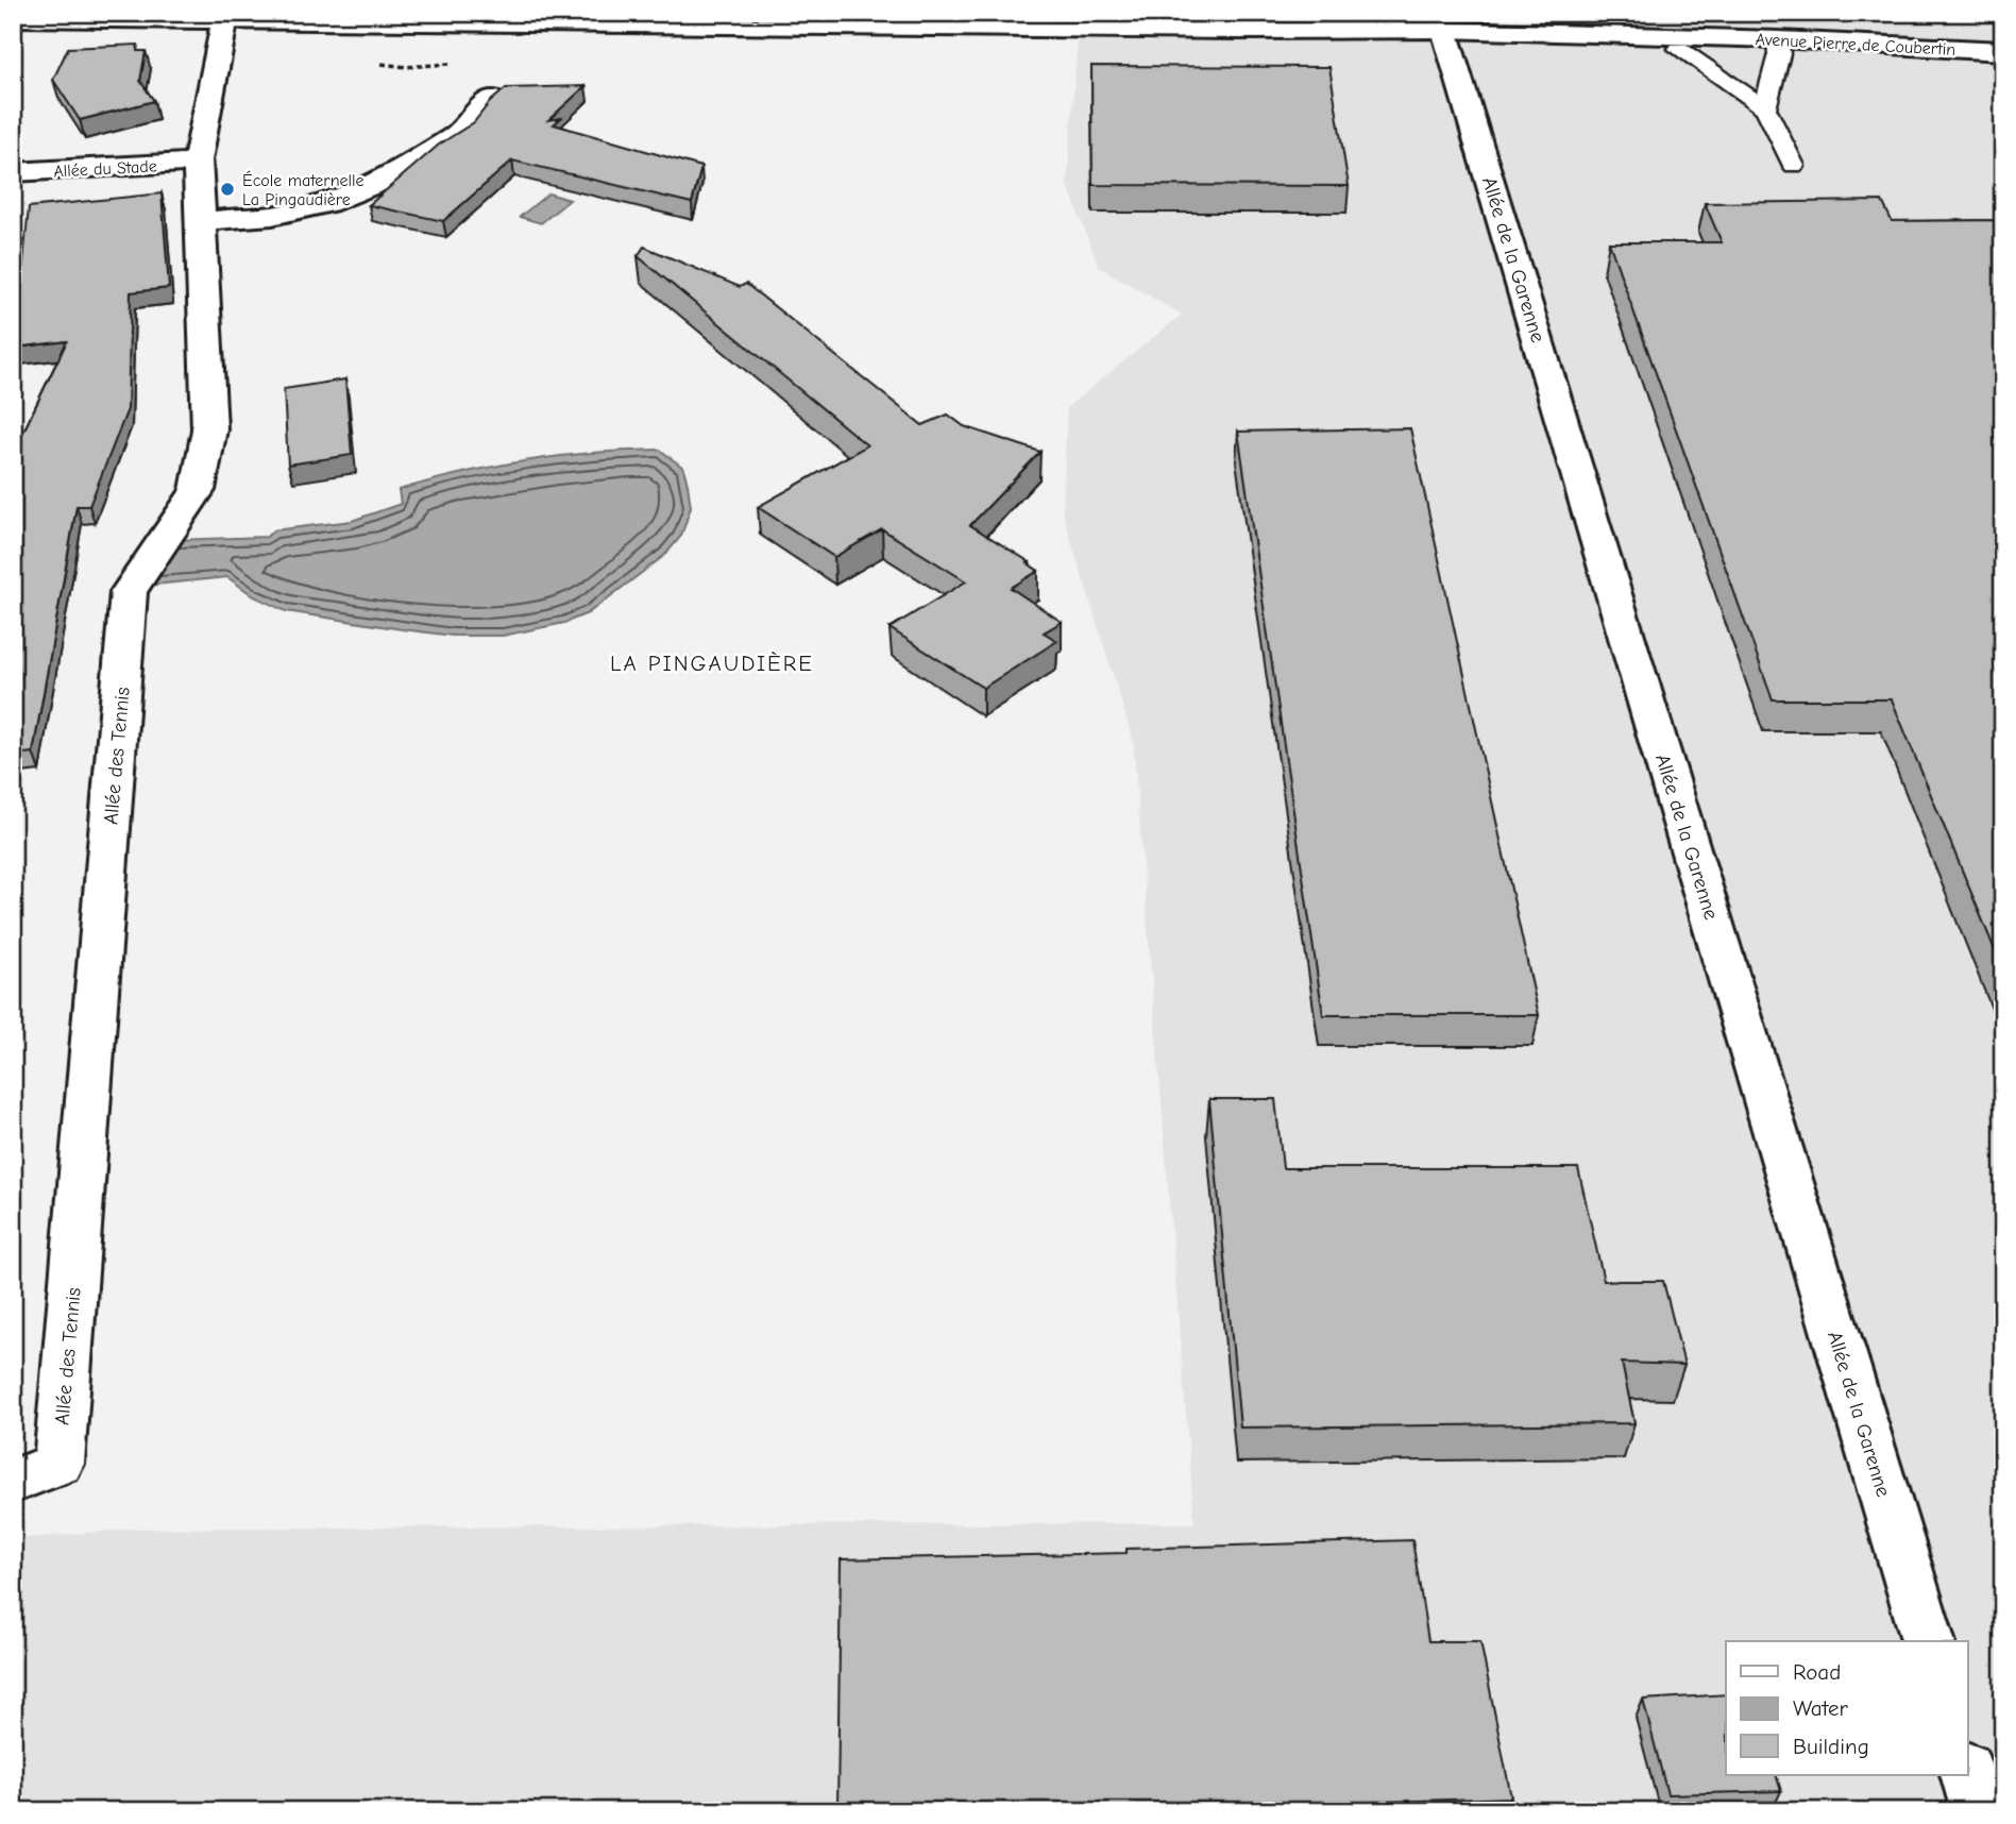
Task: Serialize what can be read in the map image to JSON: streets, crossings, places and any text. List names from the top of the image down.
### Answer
{
  "streets": {
    "street": [
      "Avenue Pierre de Coubertin",
      "Allée du Stade",
      "Allée de la Garenne",
      "Allée des Tennis"
    ]
  },
  "crossings": [
    ["Avenue Pierre de Coubertin", "Allée de la Garenne"],
    ["Avenue Pierre de Coubertin", "Allée des Tennis"],
    ["Allée du Stade", "Allée des Tennis"]
  ],
  "districts": ["LA PINGAUDIÈRE"],
  "places": ["École maternelle La Pingaudière"],
  "legend": ["Road", "Water", "Building"]
}
